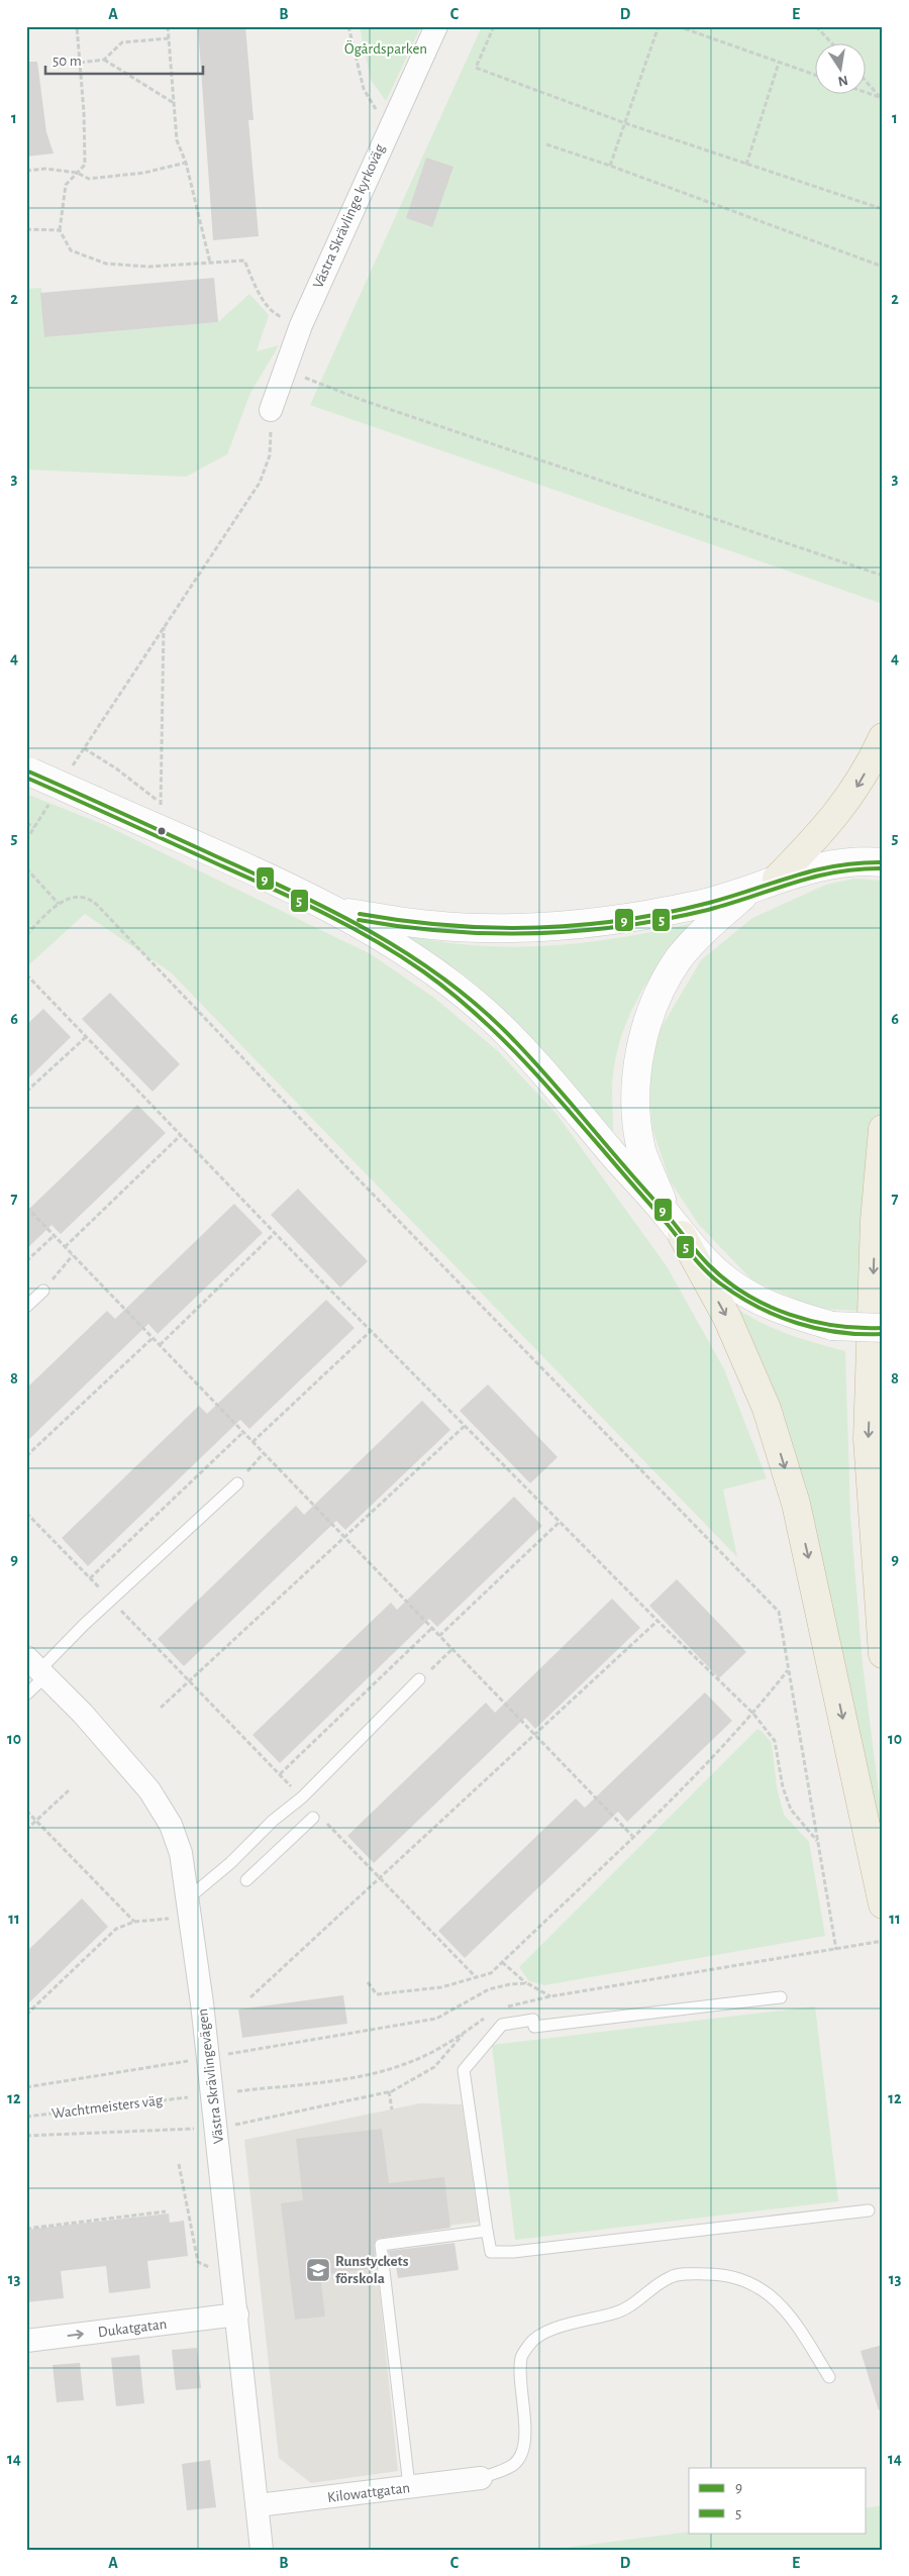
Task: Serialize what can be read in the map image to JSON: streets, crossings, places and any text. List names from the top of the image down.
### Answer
{
  "streets": {
    "street": [
      "Västra Skrävlinge kyrkoväg",
      "Västra Skrävlingevägen",
      "Dukatgatan",
      "Kilowattgatan"
    ],
    "path": ["Wachtmeisters väg"]
  },
  "crossings": [
    ["Västra Skrävlingevägen", "Dukatgatan"],
    ["Västra Skrävlingevägen", "Kilowattgatan"]
  ],
  "one_way": ["Dukatgatan"],
  "parks": ["Ögårdsparken"],
  "places": {
    "school or university": ["Runstyckets förskola"]
  },
  "lines": ["transit line 9", "transit line 5"],
  "legend": ["9", "5"],
  "scale_bar": "50 m",
  "north": "bottom",
  "grid": {
    "columns": [
      "A",
      "B",
      "C",
      "D",
      "E"
    ],
    "rows": [
      "1",
      "2",
      "3",
      "4",
      "5",
      "6",
      "7",
      "8",
      "9",
      "10",
      "11",
      "12",
      "13",
      "14"
    ]
  }
}
